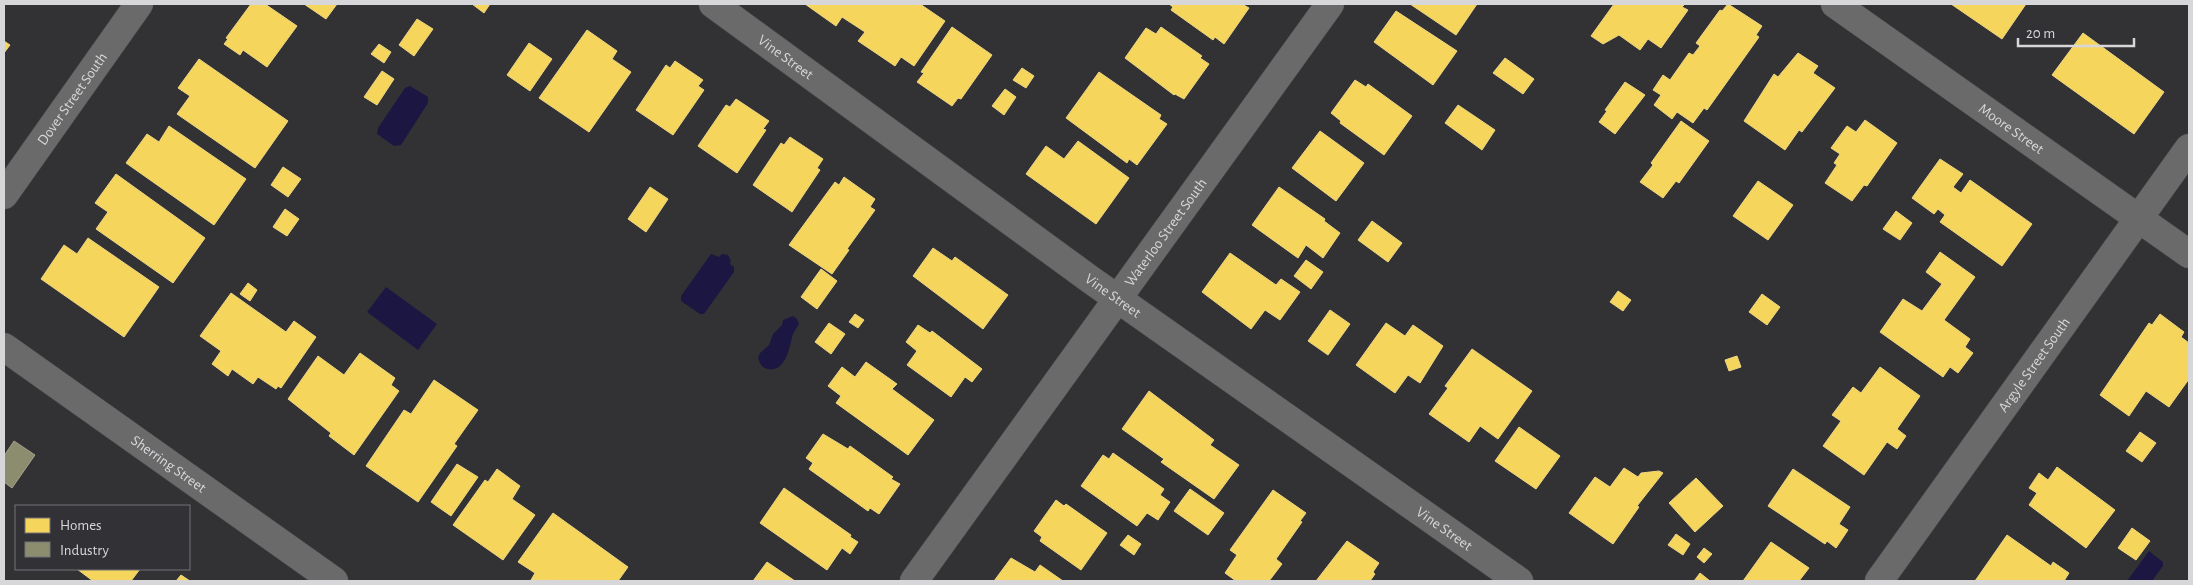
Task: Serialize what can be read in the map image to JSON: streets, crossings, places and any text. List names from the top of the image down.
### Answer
{
  "streets": {
    "street": [
      "Vine Street",
      "Dover Street South",
      "Moore Street",
      "Waterloo Street South",
      "Argyle Street South",
      "Sherring Street"
    ]
  },
  "crossings": [
    ["Vine Street", "Waterloo Street South"],
    ["Moore Street", "Argyle Street South"]
  ],
  "legend": ["Homes", "Industry"],
  "scale_bar": "20 m"
}
